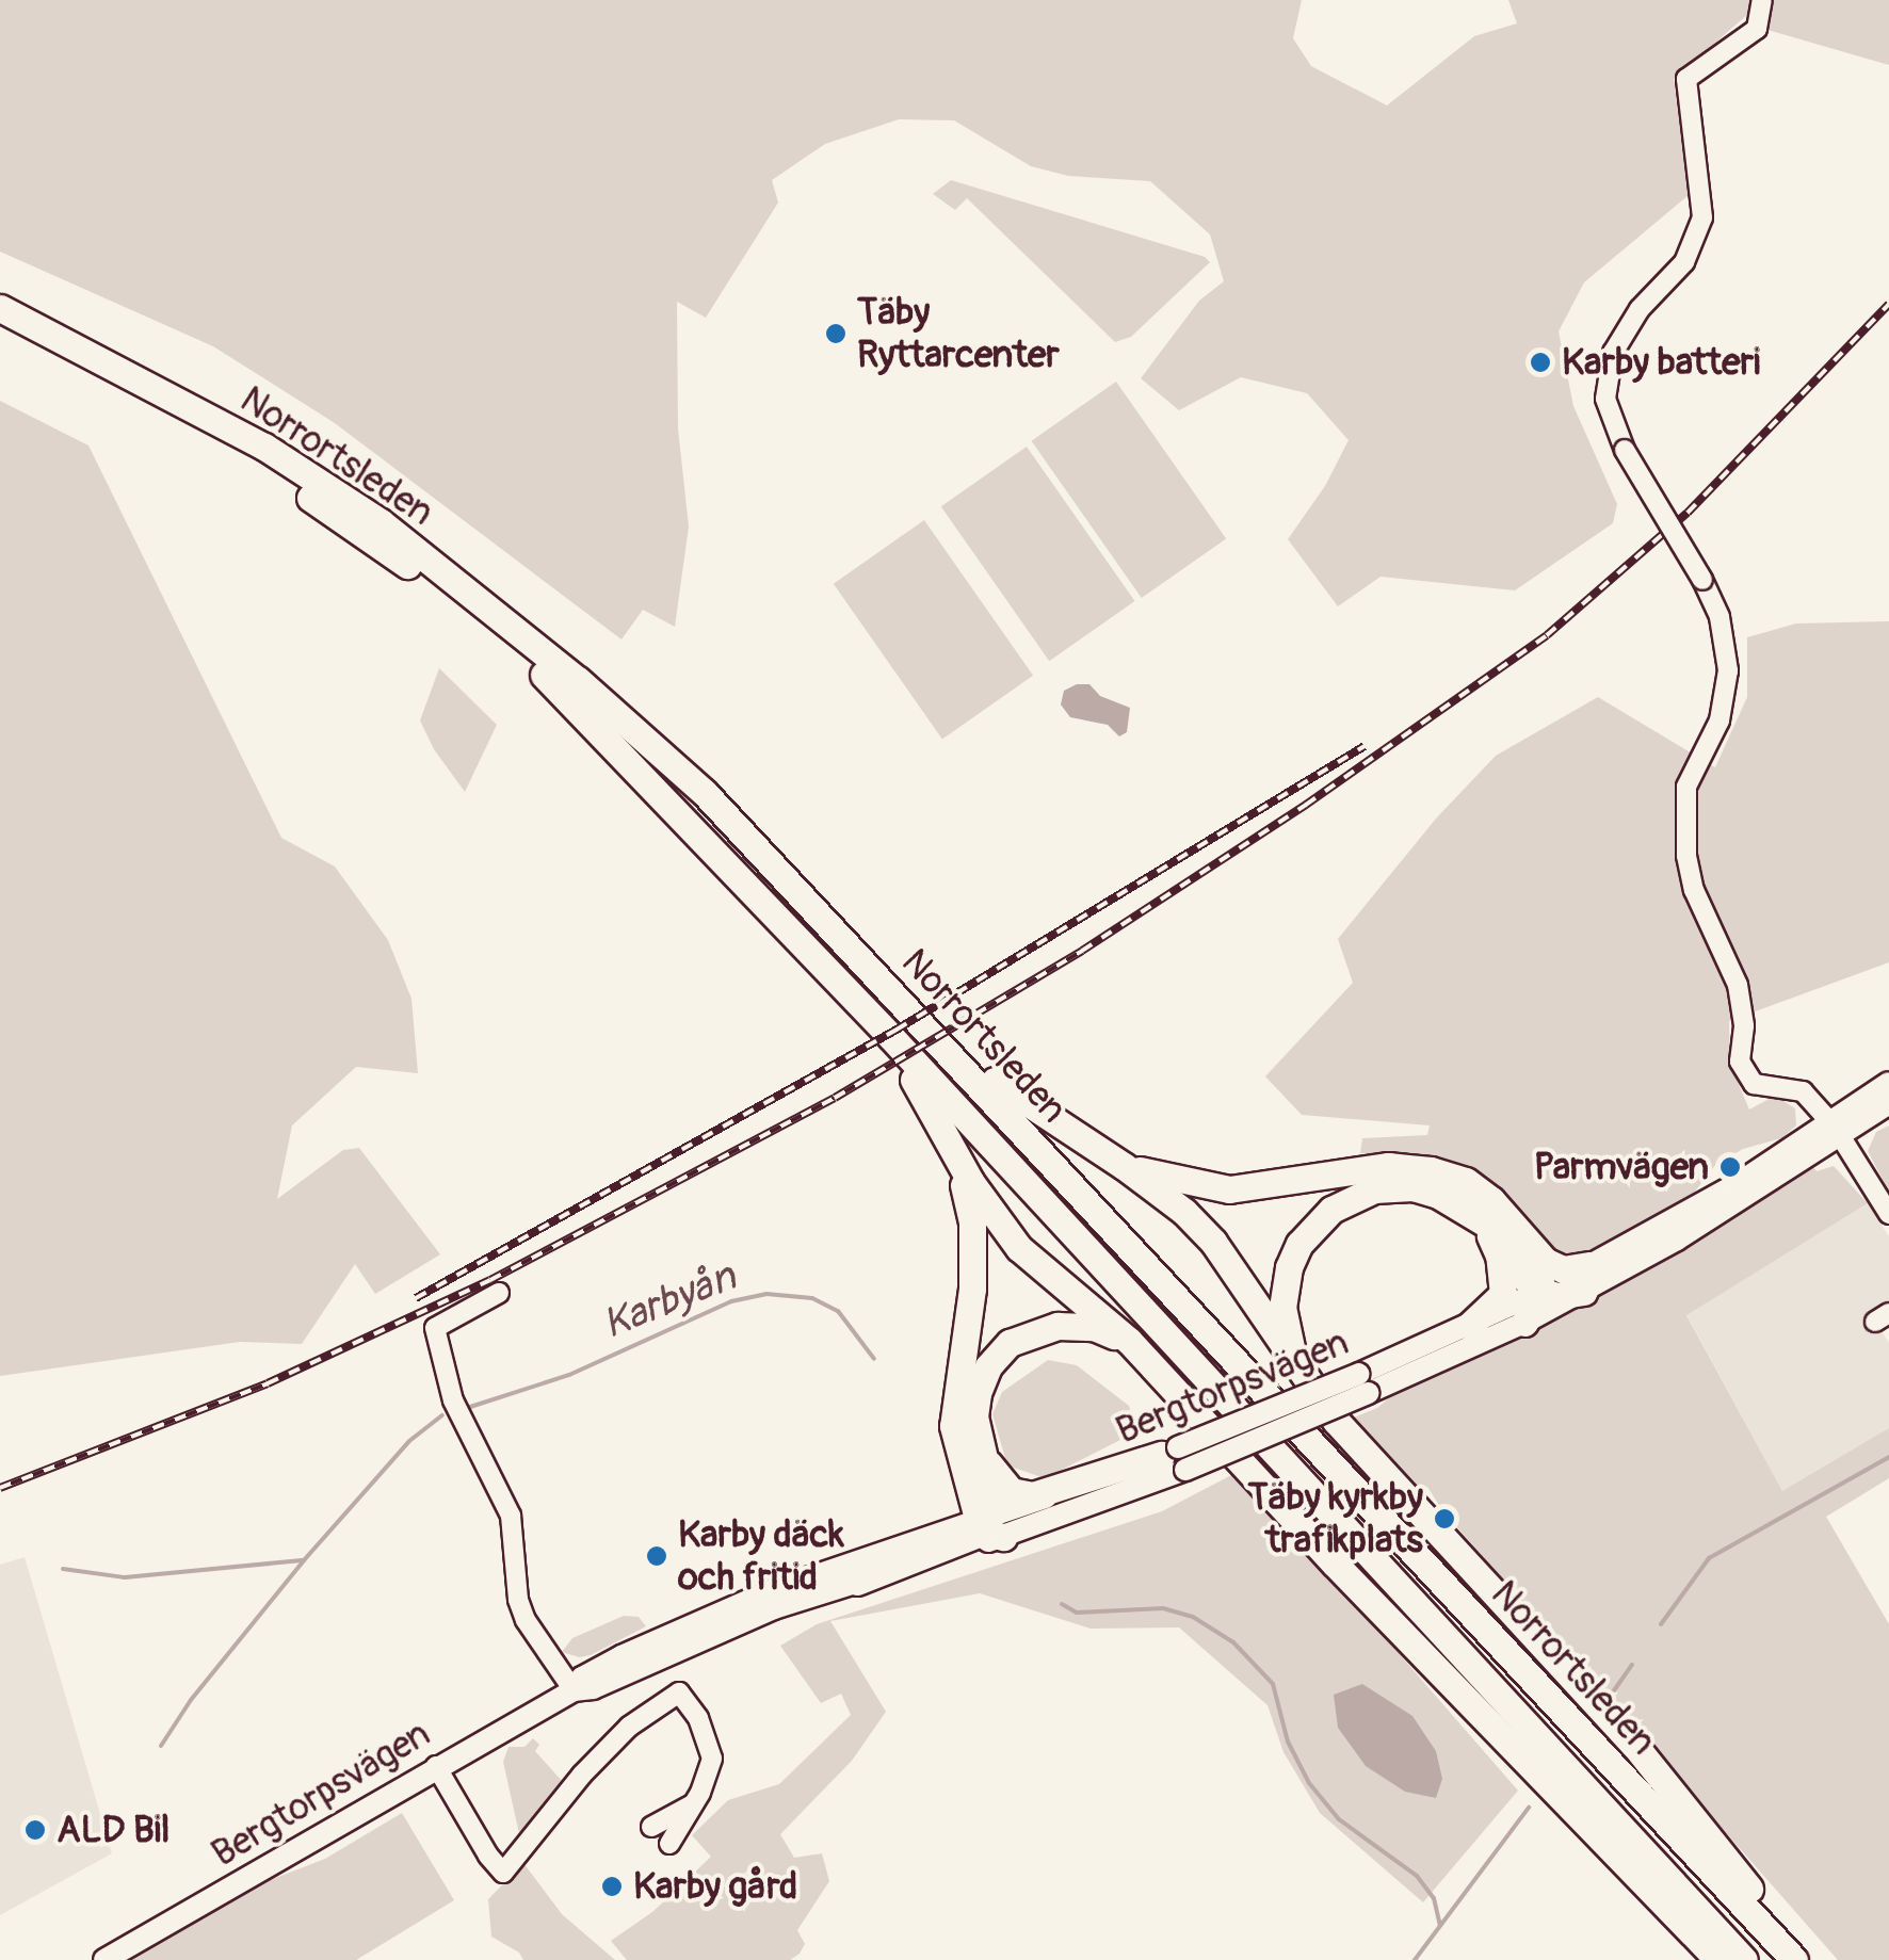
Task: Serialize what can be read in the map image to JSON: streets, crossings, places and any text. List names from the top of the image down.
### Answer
{
  "streets": {
    "highway": ["Norrortsleden"],
    "main road": ["Bergtorpsvägen"]
  },
  "water": ["Karbyån"],
  "places": [
    "Täby Ryttarcenter",
    "Karby batteri",
    "Parmvägen",
    "Täby kyrkby trafikplats",
    "Karby däck och fritid",
    "ALD Bil",
    "Karby gård"
  ]
}
